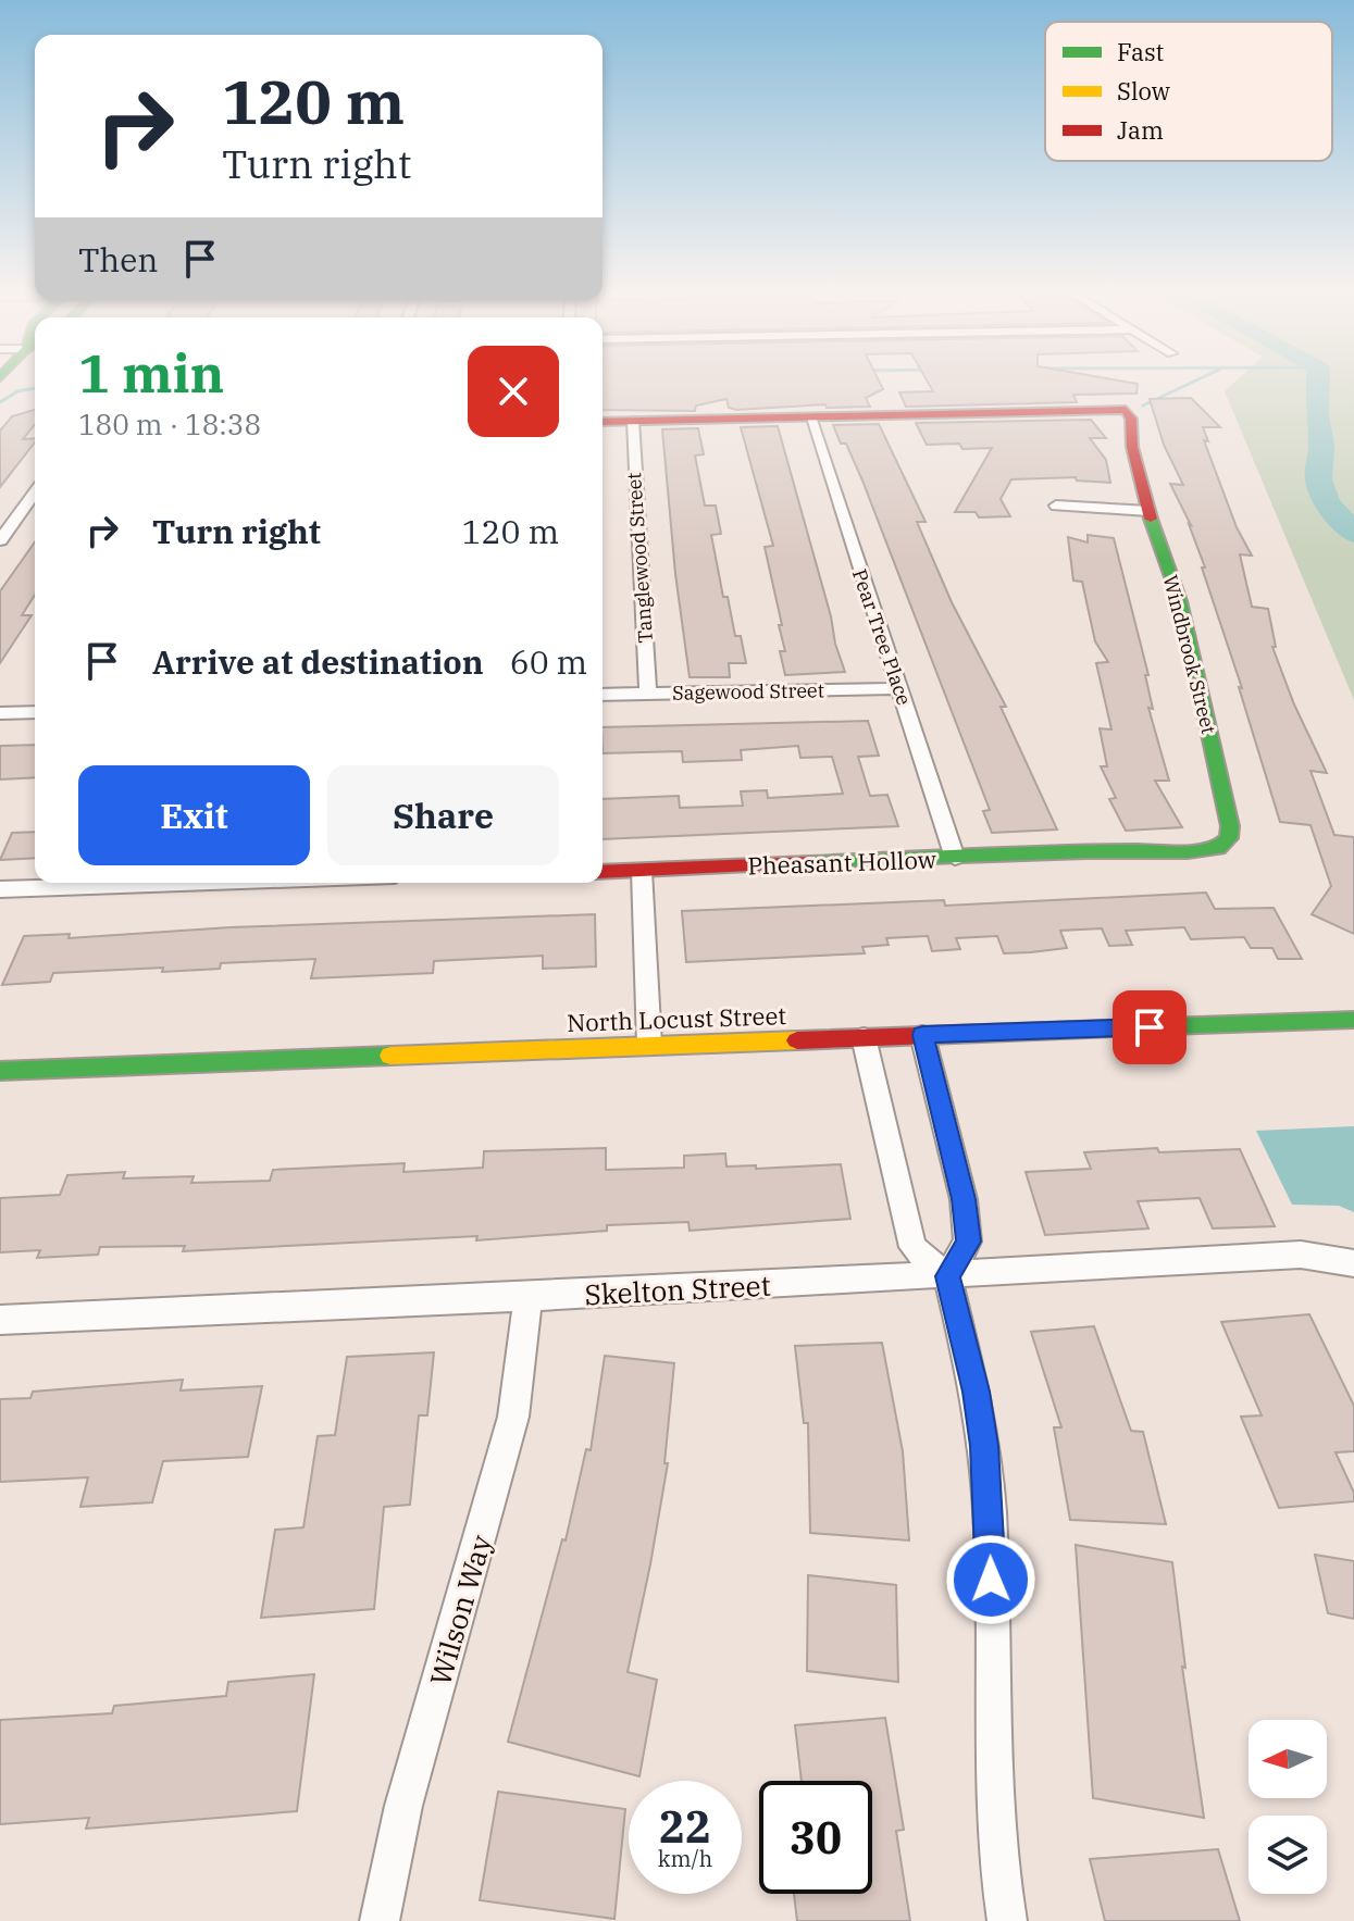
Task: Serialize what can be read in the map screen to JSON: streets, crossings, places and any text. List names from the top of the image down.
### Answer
{
  "streets": {
    "street": [
      "Tanglewood Street",
      "Pear Tree Place",
      "Windbrook Street",
      "Sagewood Street",
      "Pheasant Hollow",
      "North Locust Street",
      "Skelton Street",
      "Wilson Way"
    ]
  },
  "crossings": [
    ["Tanglewood Street", "Sagewood Street"],
    ["Pear Tree Place", "Windbrook Street"],
    ["Pear Tree Place", "Sagewood Street"],
    ["Pear Tree Place", "Pheasant Hollow"],
    ["Windbrook Street", "Pheasant Hollow"],
    ["Skelton Street", "Wilson Way"]
  ],
  "legend": ["Fast", "Slow", "Jam"],
  "north": "left",
  "page": {
    "turn": ["120 m", "Turn right"],
    "then": "Then",
    "heading": ["1 min", "180 m · 18:38"],
    "list": [
      {
        "name": "Turn right",
        "value": "120 m"
      },
      {
        "name": "Arrive at destination",
        "value": "60 m"
      }
    ],
    "buttons": ["Exit", "Share"],
    "speed": "22 km/h",
    "limit": "30"
  }
}
